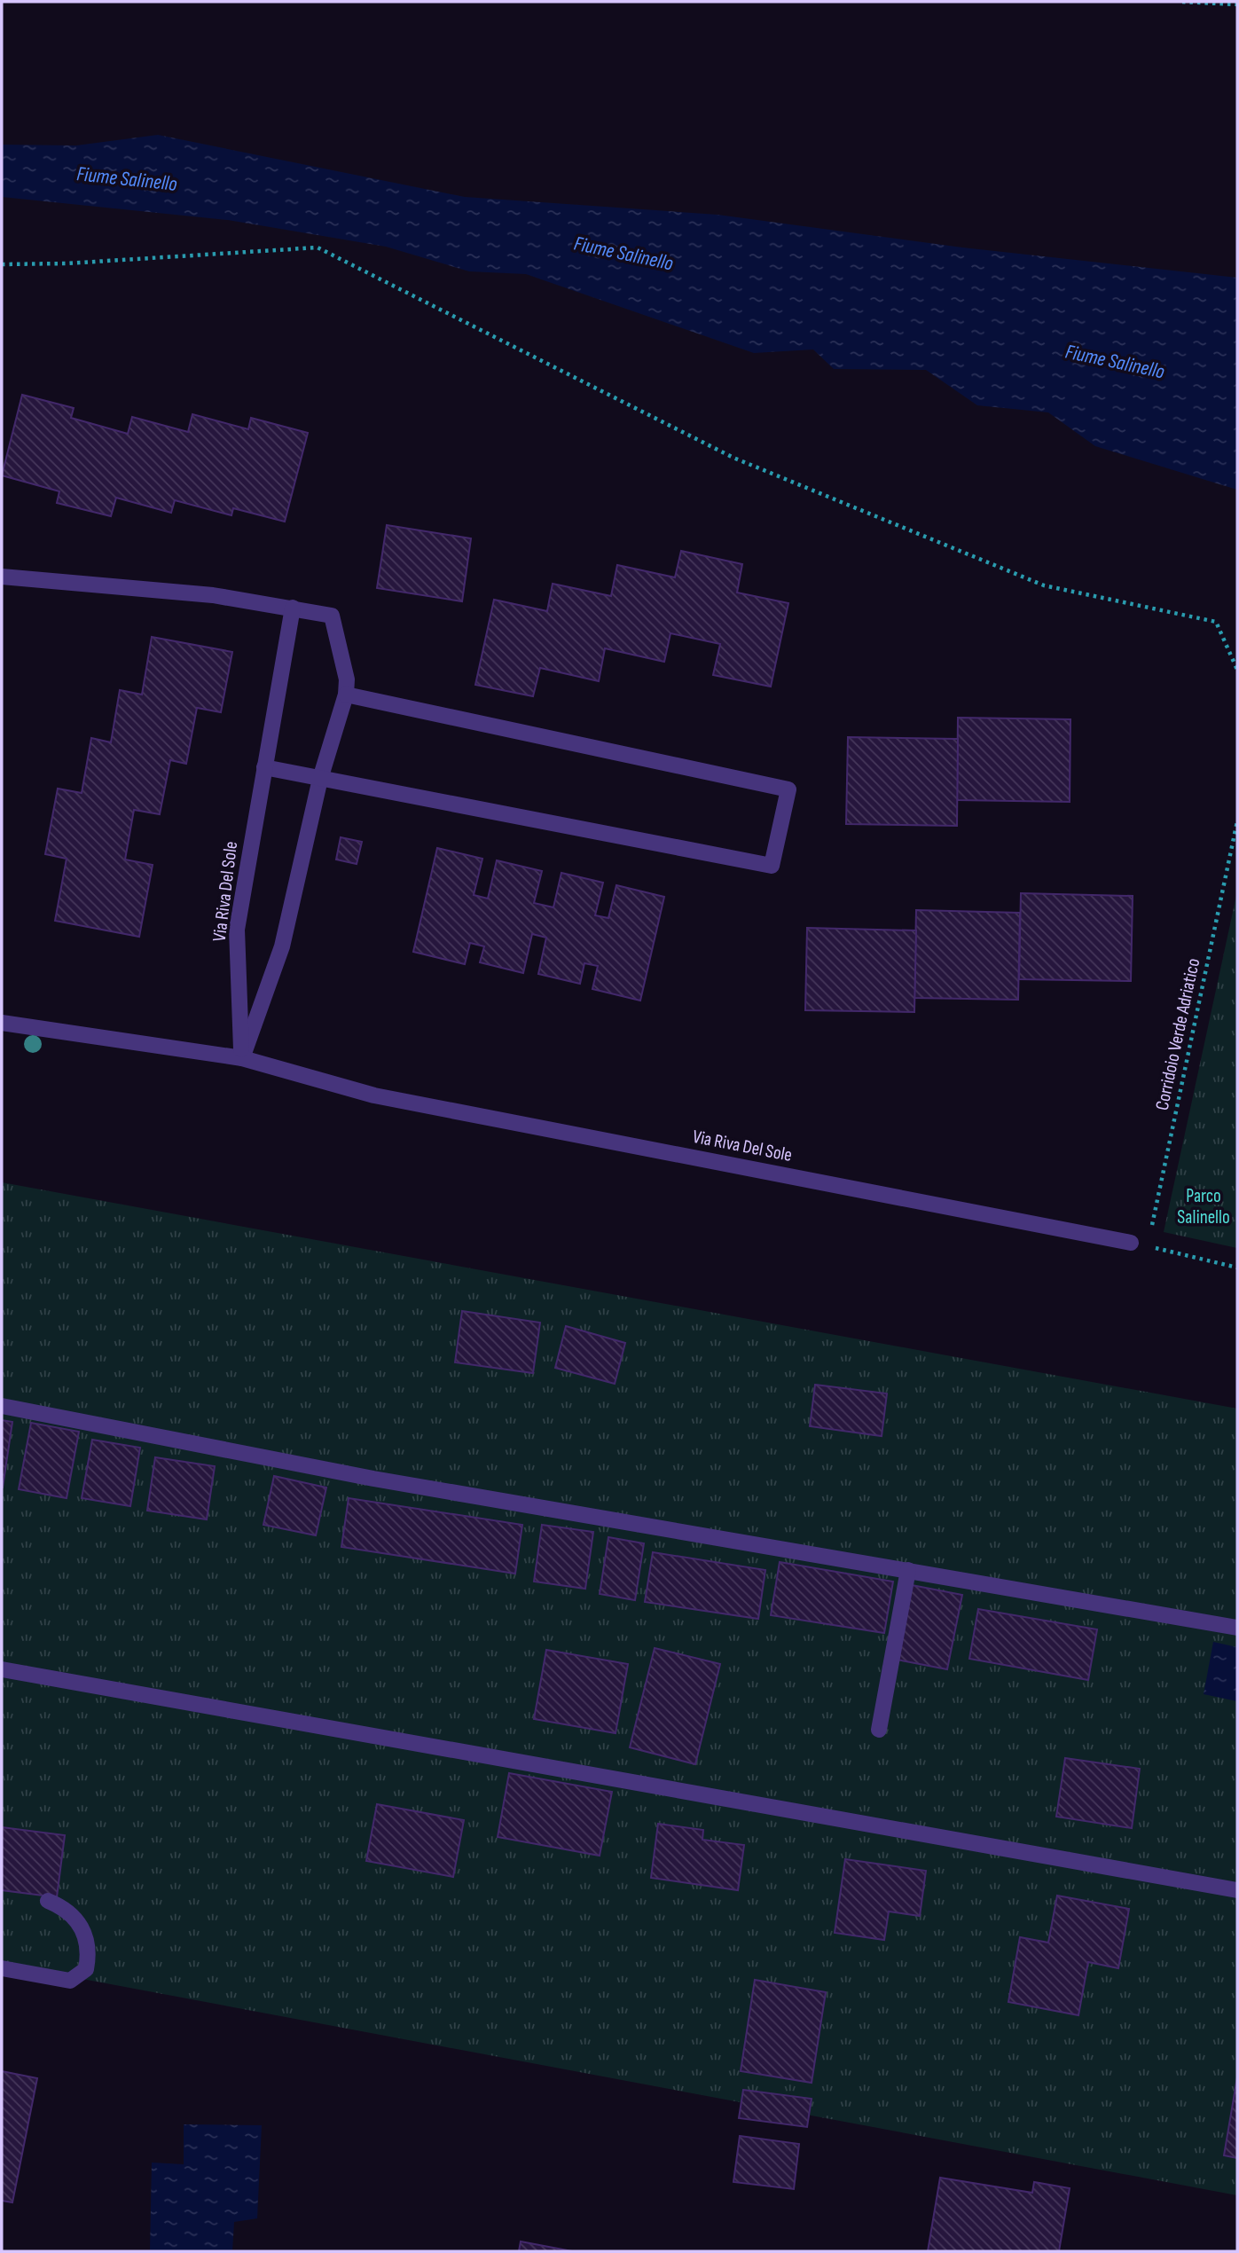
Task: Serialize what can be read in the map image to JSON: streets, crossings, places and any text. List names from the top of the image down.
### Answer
{
  "streets": {
    "street": ["Via Riva Del Sole"],
    "path": ["Corridoio Verde Adriatico"]
  },
  "crossings": [
    ["Via Riva Del Sole", "Corridoio Verde Adriatico"]
  ],
  "water": ["Fiume Salinello"],
  "parks": ["Parco Salinello"]
}
